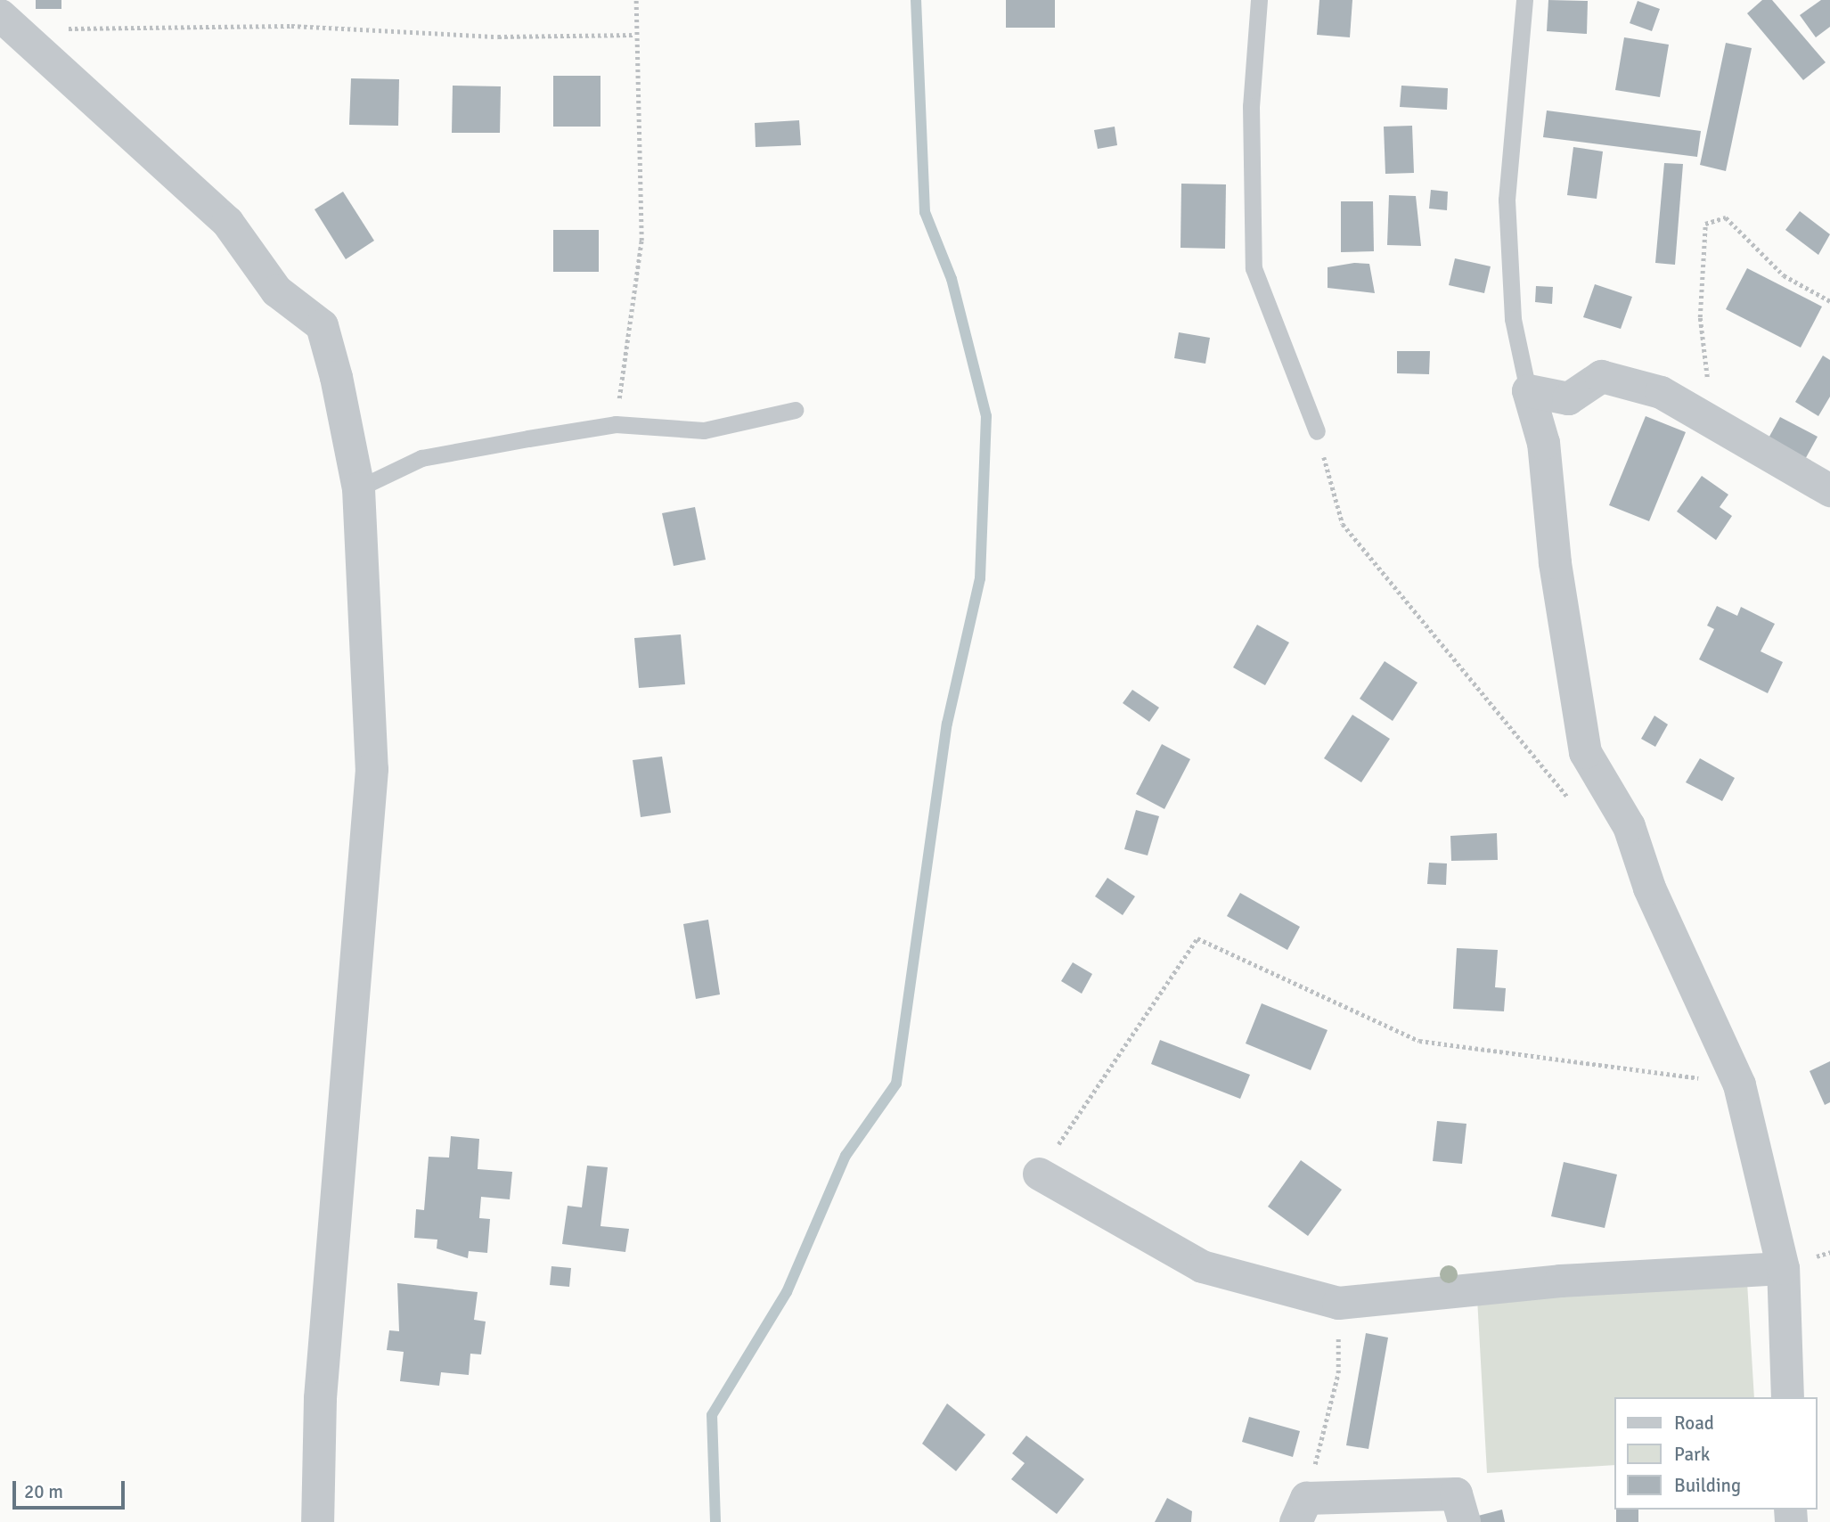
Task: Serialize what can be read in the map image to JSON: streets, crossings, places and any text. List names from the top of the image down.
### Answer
{
  "legend": ["Road", "Park", "Building"],
  "scale_bar": "20 m"
}
